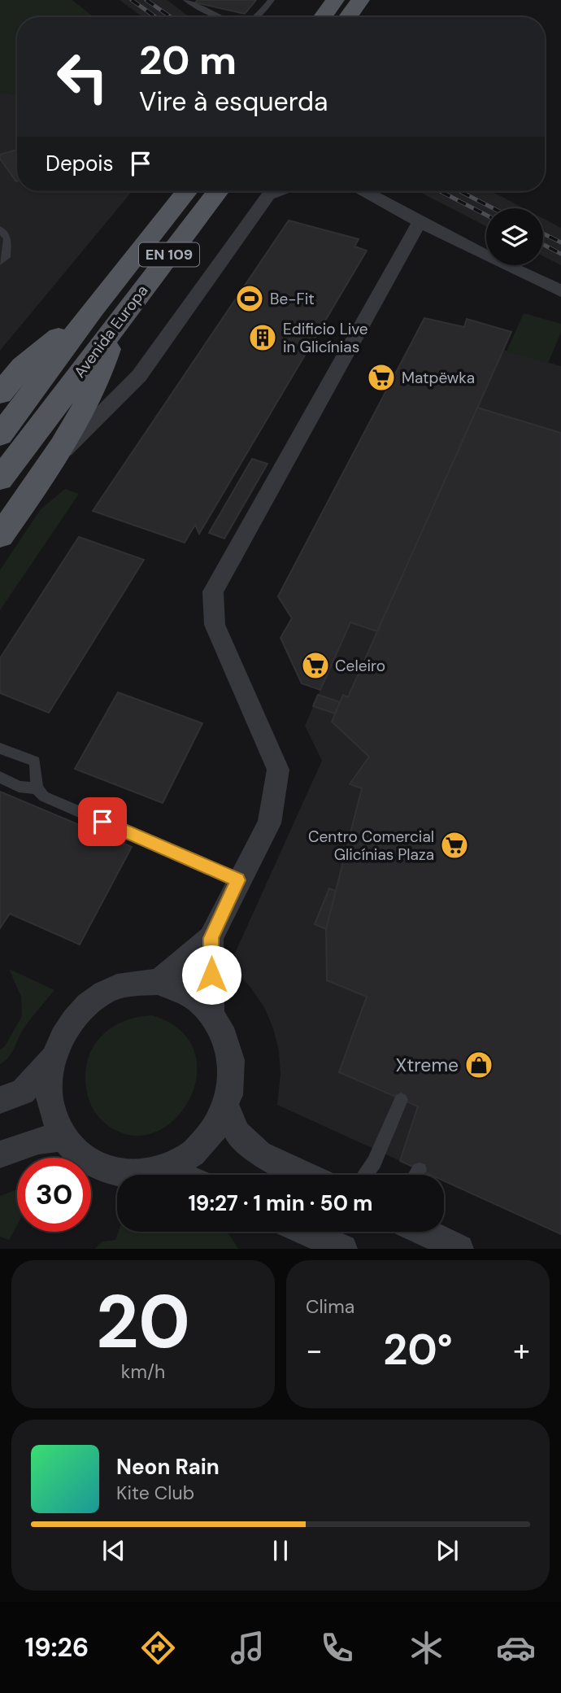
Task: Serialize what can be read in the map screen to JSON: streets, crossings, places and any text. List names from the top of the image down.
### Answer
{
  "streets": {
    "main road": ["EN 109", "Avenida Europa"]
  },
  "places": {
    "sports": ["Be-Fit"],
    "building": ["Edificio Live in Glicínias"],
    "supermarket": ["Matpëwka", "Celeiro", "Centro Comercial Glicínias Plaza"],
    "shop": ["Xtreme"]
  },
  "page": {
    "turn": ["20 m", "Vire à esquerda"],
    "then": "Depois",
    "limit": "30",
    "trip": "19:27 · 1 min · 50 m",
    "tile": [
      ["20", "km/h"],
      "Clima"
    ],
    "heat": ["−", "20°", "+"],
    "song": ["Neon Rain", "Kite Club"],
    "tabs": "19:26"
  }
}
